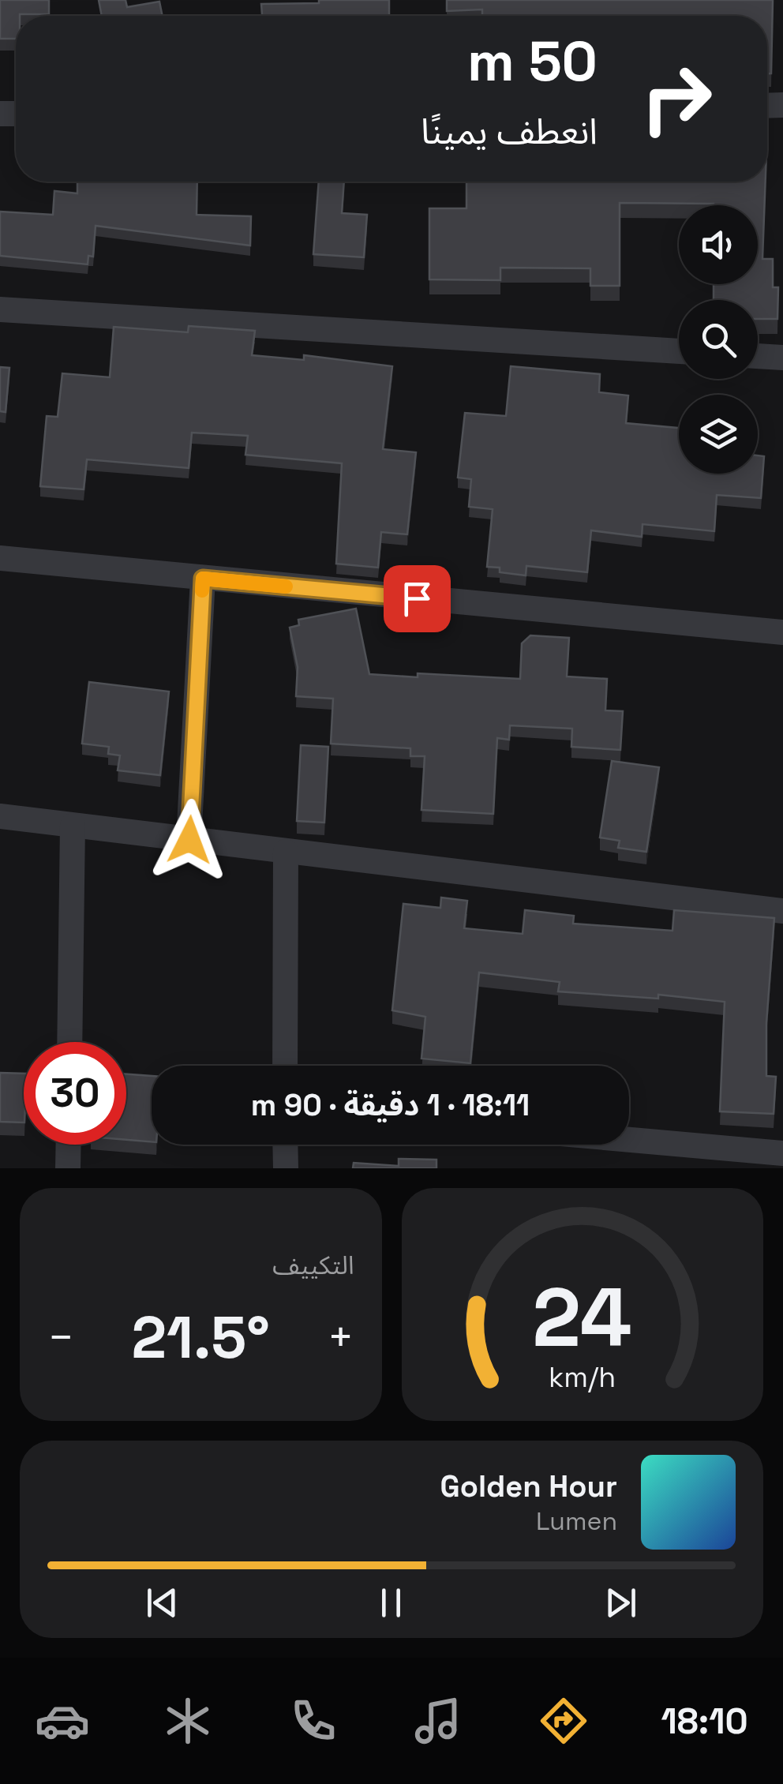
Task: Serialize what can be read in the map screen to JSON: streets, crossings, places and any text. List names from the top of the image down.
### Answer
{
  "page": {
    "turn": ["50 m", "انعطف يمينًا"],
    "limit": "30",
    "trip": "18:11 · 1 دقيقة · 90 m",
    "tile": "التكييف",
    "heat": ["−", "21.5°", "+"],
    "song": ["Golden Hour", "Lumen"],
    "tabs": "18:10",
    "gauge": ["24", "km/h"]
  }
}
